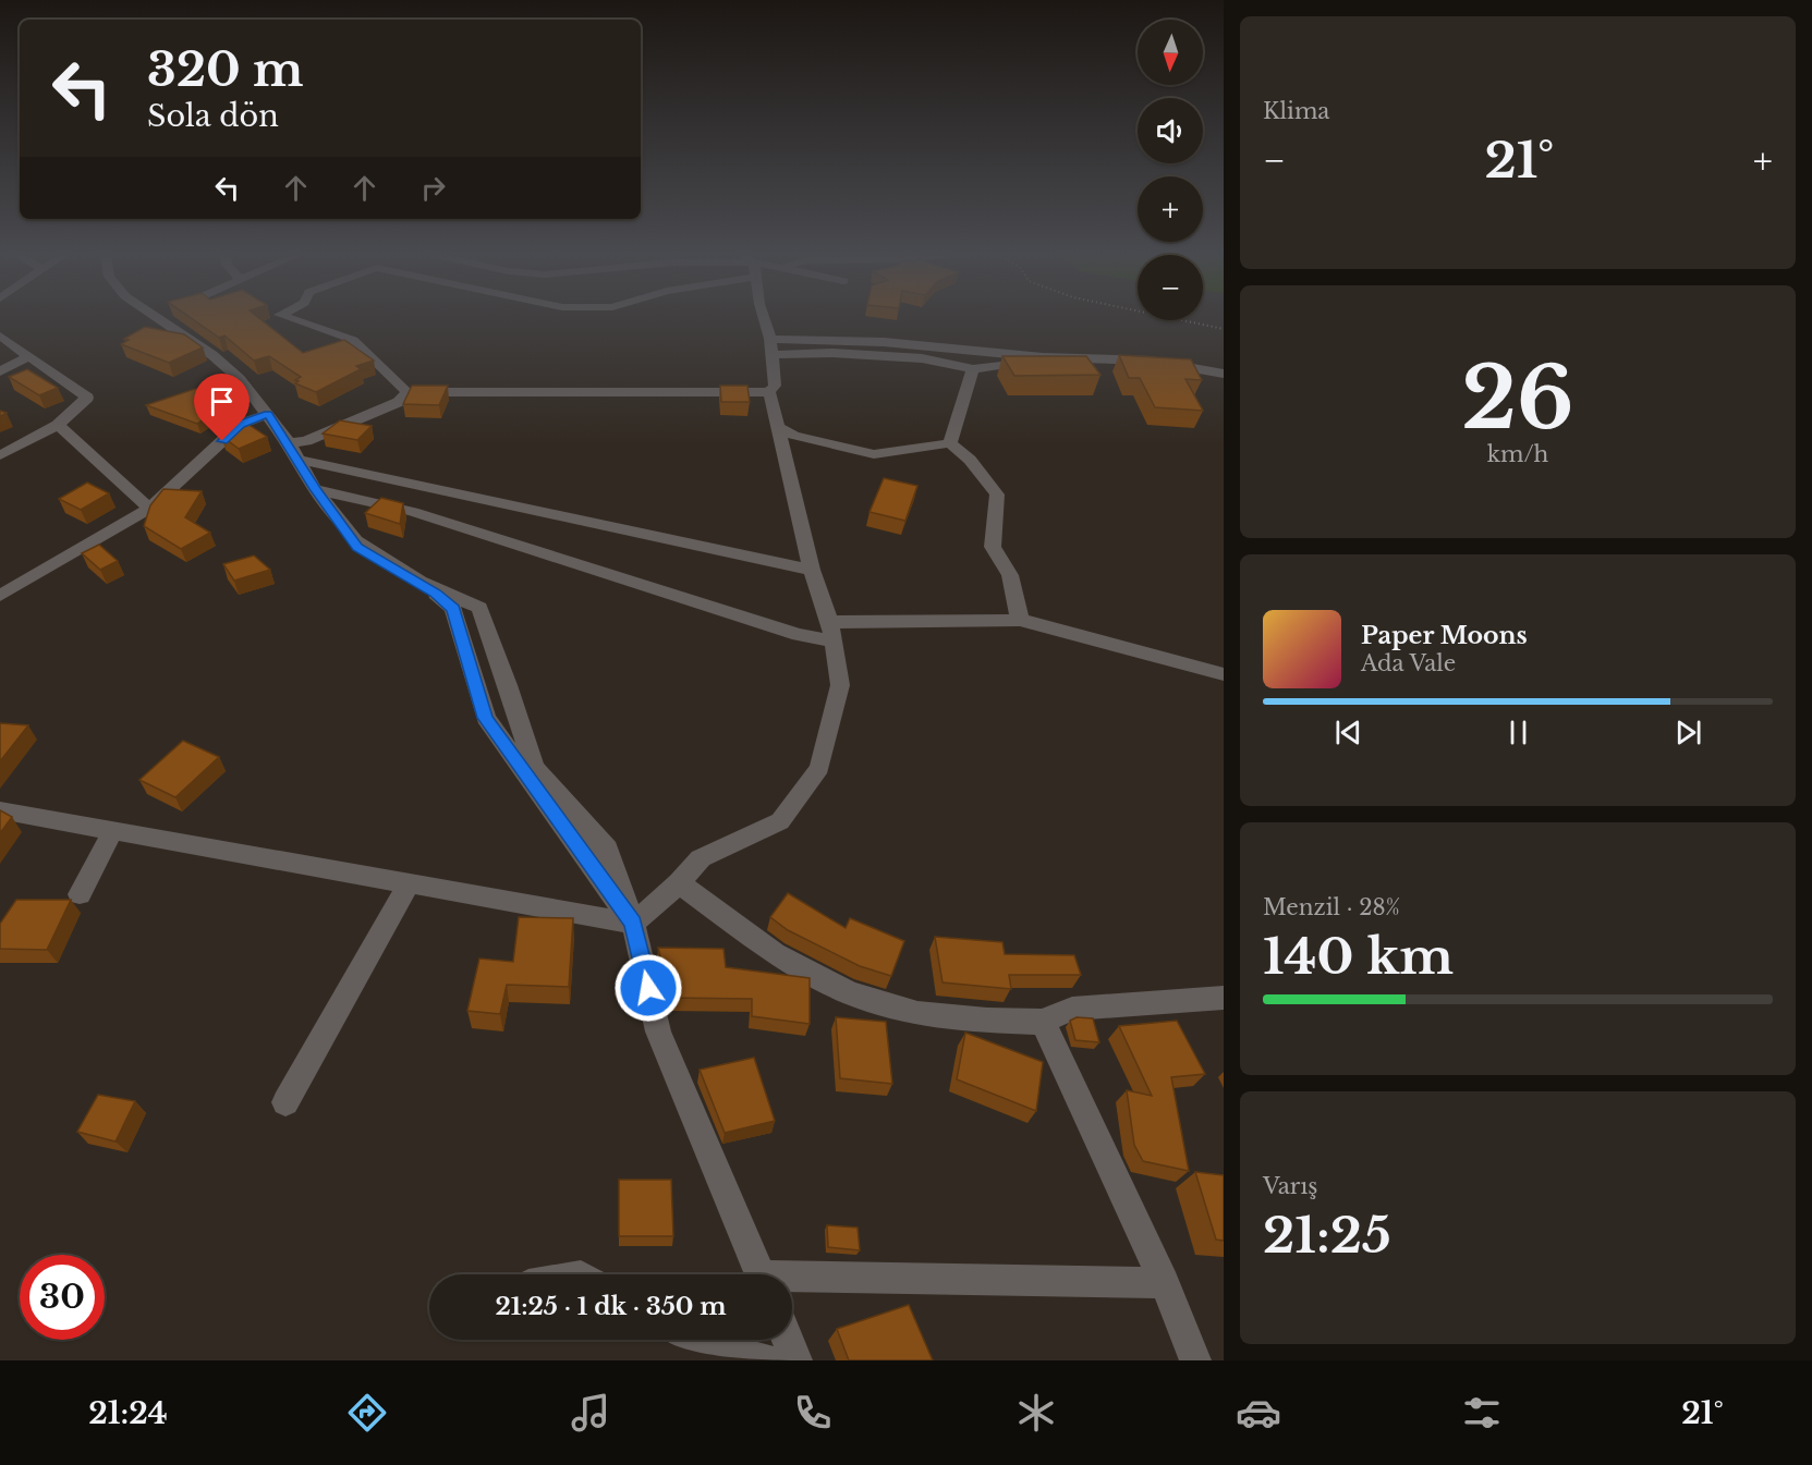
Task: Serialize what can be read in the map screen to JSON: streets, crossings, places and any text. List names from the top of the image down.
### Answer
{
  "north": "bottom",
  "page": {
    "tile": [
      "Klima",
      ["26", "km/h"],
      ["Menzil · 28%", "140 km"],
      ["Varış", "21:25"]
    ],
    "map_buttons": ["+", "−"],
    "turn": ["320 m", "Sola dön"],
    "heat": ["−", "21°", "+"],
    "song": ["Paper Moons", "Ada Vale"],
    "limit": "30",
    "trip": "21:25 · 1 dk · 350 m",
    "tabs": ["21:24", "21°"]
  }
}
